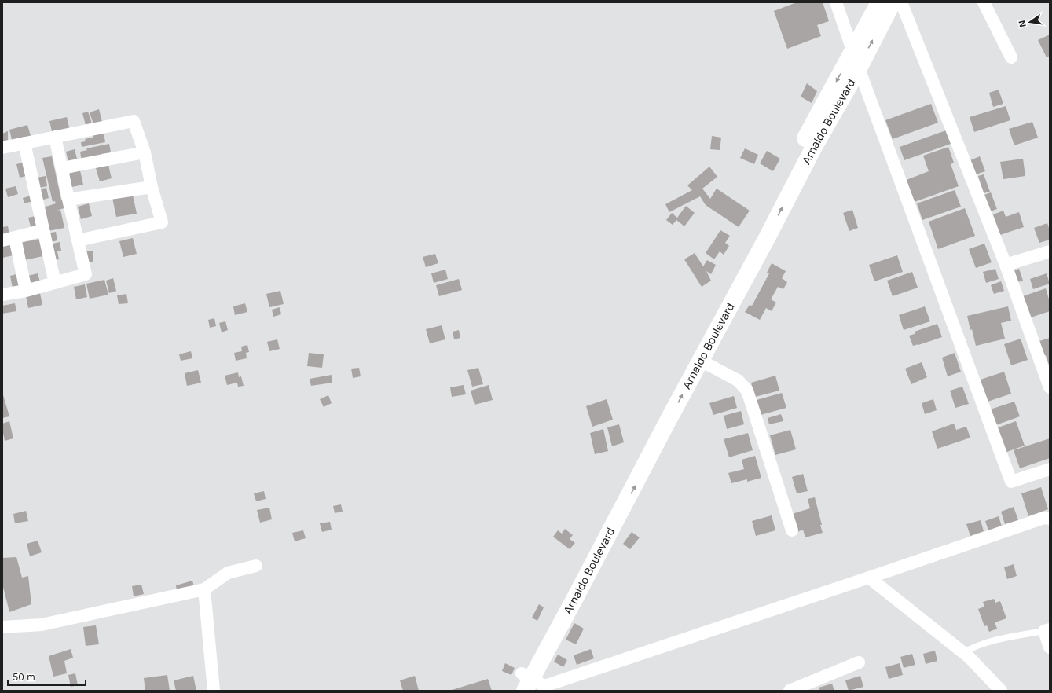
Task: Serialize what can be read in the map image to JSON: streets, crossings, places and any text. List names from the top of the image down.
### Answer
{
  "streets": {
    "highway": ["Arnaldo Boulevard"]
  },
  "scale_bar": "50 m",
  "north": "left"
}
